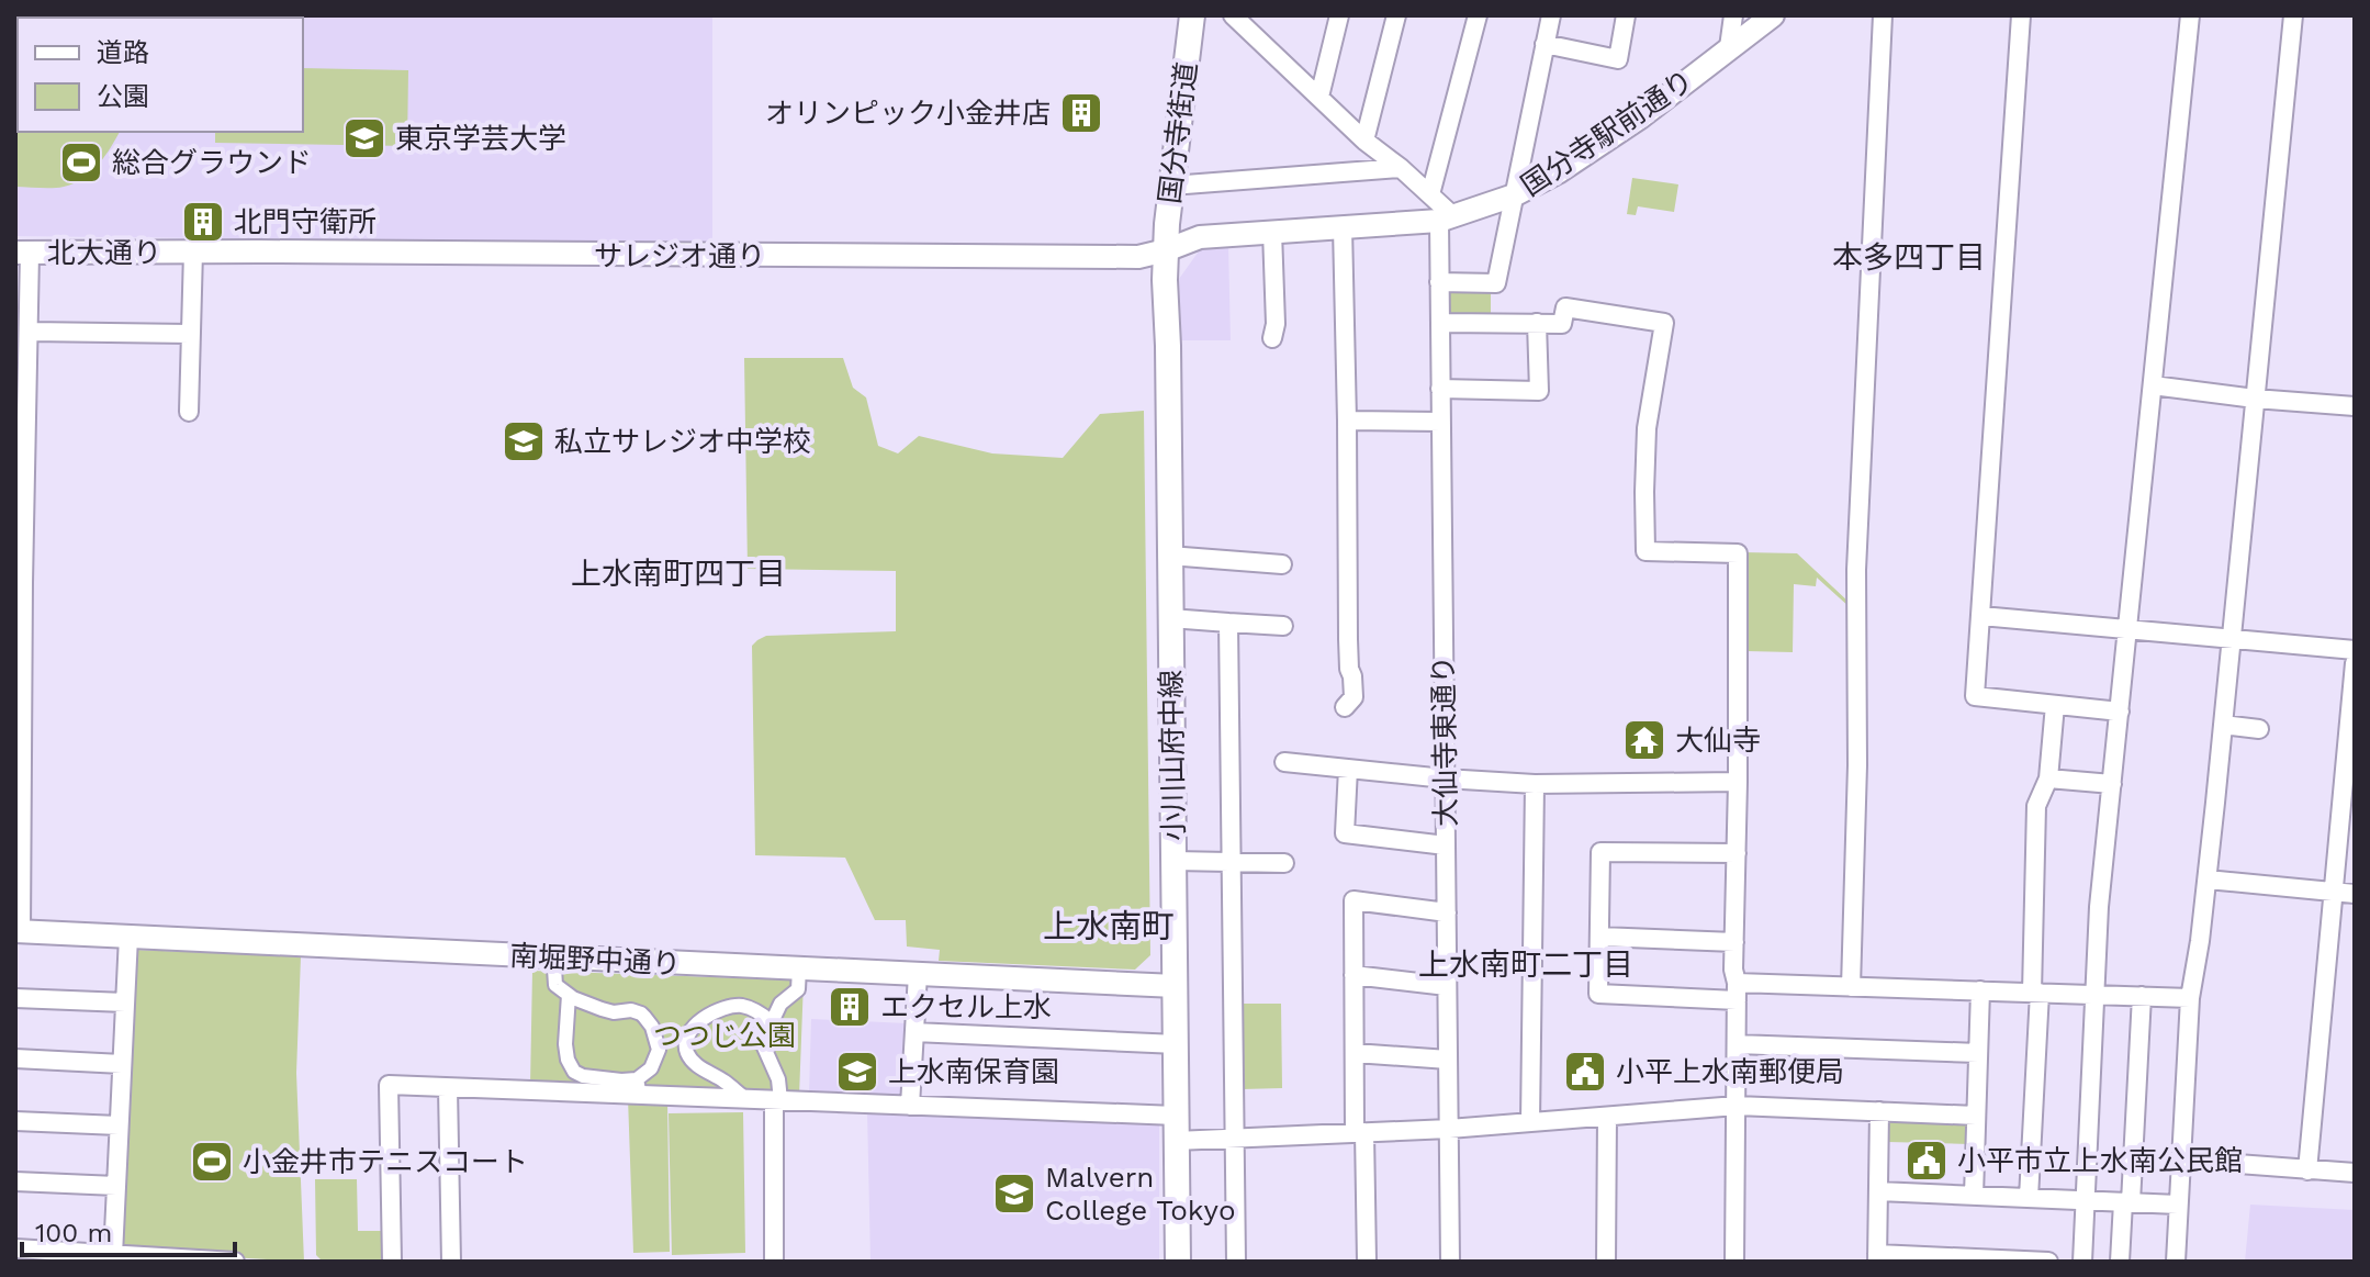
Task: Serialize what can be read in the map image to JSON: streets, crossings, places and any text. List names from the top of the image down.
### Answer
{
  "streets": {
    "main road": ["国分寺街道", "小川山府中線"],
    "street": [
      "国分寺駅前通り",
      "北大通り",
      "サレジオ通り",
      "大仙寺東通り",
      "南堀野中通り"
    ]
  },
  "crossings": [
    ["国分寺街道", "国分寺駅前通り"],
    ["国分寺街道", "サレジオ通り"],
    ["国分寺街道", "小川山府中線"],
    ["国分寺駅前通り", "サレジオ通り"],
    ["国分寺駅前通り", "大仙寺東通り"],
    ["国分寺駅前通り", "小川山府中線"],
    ["北大通り", "サレジオ通り"],
    ["サレジオ通り", "小川山府中線"],
    ["小川山府中線", "南堀野中通り"]
  ],
  "districts": [
    "本多四丁目",
    "上水南町四丁目",
    "上水南町",
    "上水南町二丁目"
  ],
  "parks": ["つつじ公園"],
  "places": {
    "building": ["オリンピック小金井店", "北門守衛所", "エクセル上水"],
    "school or university": [
      "東京学芸大学",
      "私立サレジオ中学校",
      "上水南保育園",
      "Malvern College Tokyo"
    ],
    "sports": ["総合グラウンド", "小金井市テニスコート"],
    "temple": ["大仙寺"],
    "public building": ["小平上水南郵便局", "小平市立上水南公民館"]
  },
  "legend": ["道路", "公園"],
  "scale_bar": "100 m"
}
